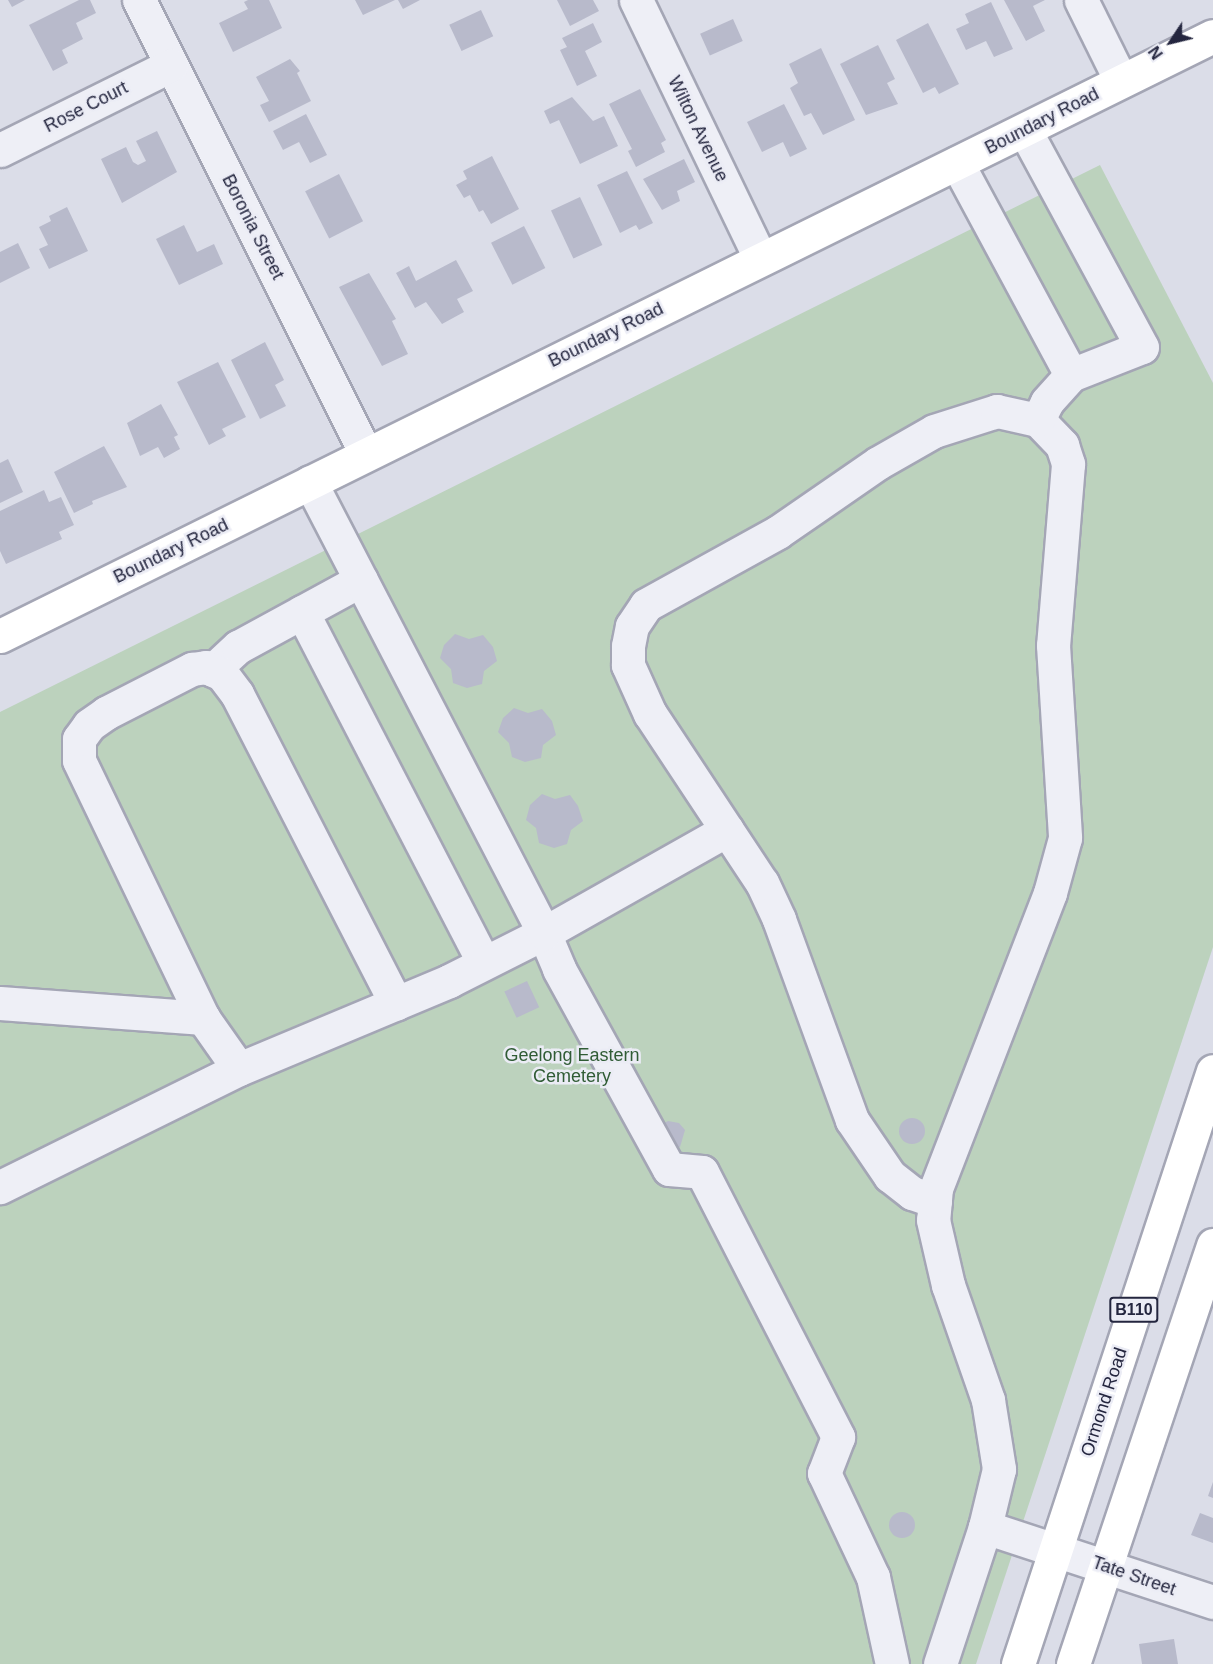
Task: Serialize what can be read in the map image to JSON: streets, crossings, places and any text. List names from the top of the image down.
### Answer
{
  "streets": {
    "main road": ["Boundary Road", "B110", "Ormond Road"],
    "street": [
      "Rose Court",
      "Wilton Avenue",
      "Boronia Street",
      "Tate Street"
    ]
  },
  "crossings": [
    ["Rose Court", "Boronia Street"],
    ["Boundary Road", "Wilton Avenue"],
    ["Boundary Road", "Boronia Street"],
    ["B110", "Tate Street"],
    ["Ormond Road", "Tate Street"]
  ],
  "parks": ["Geelong Eastern Cemetery"],
  "north": "bottom left"
}
